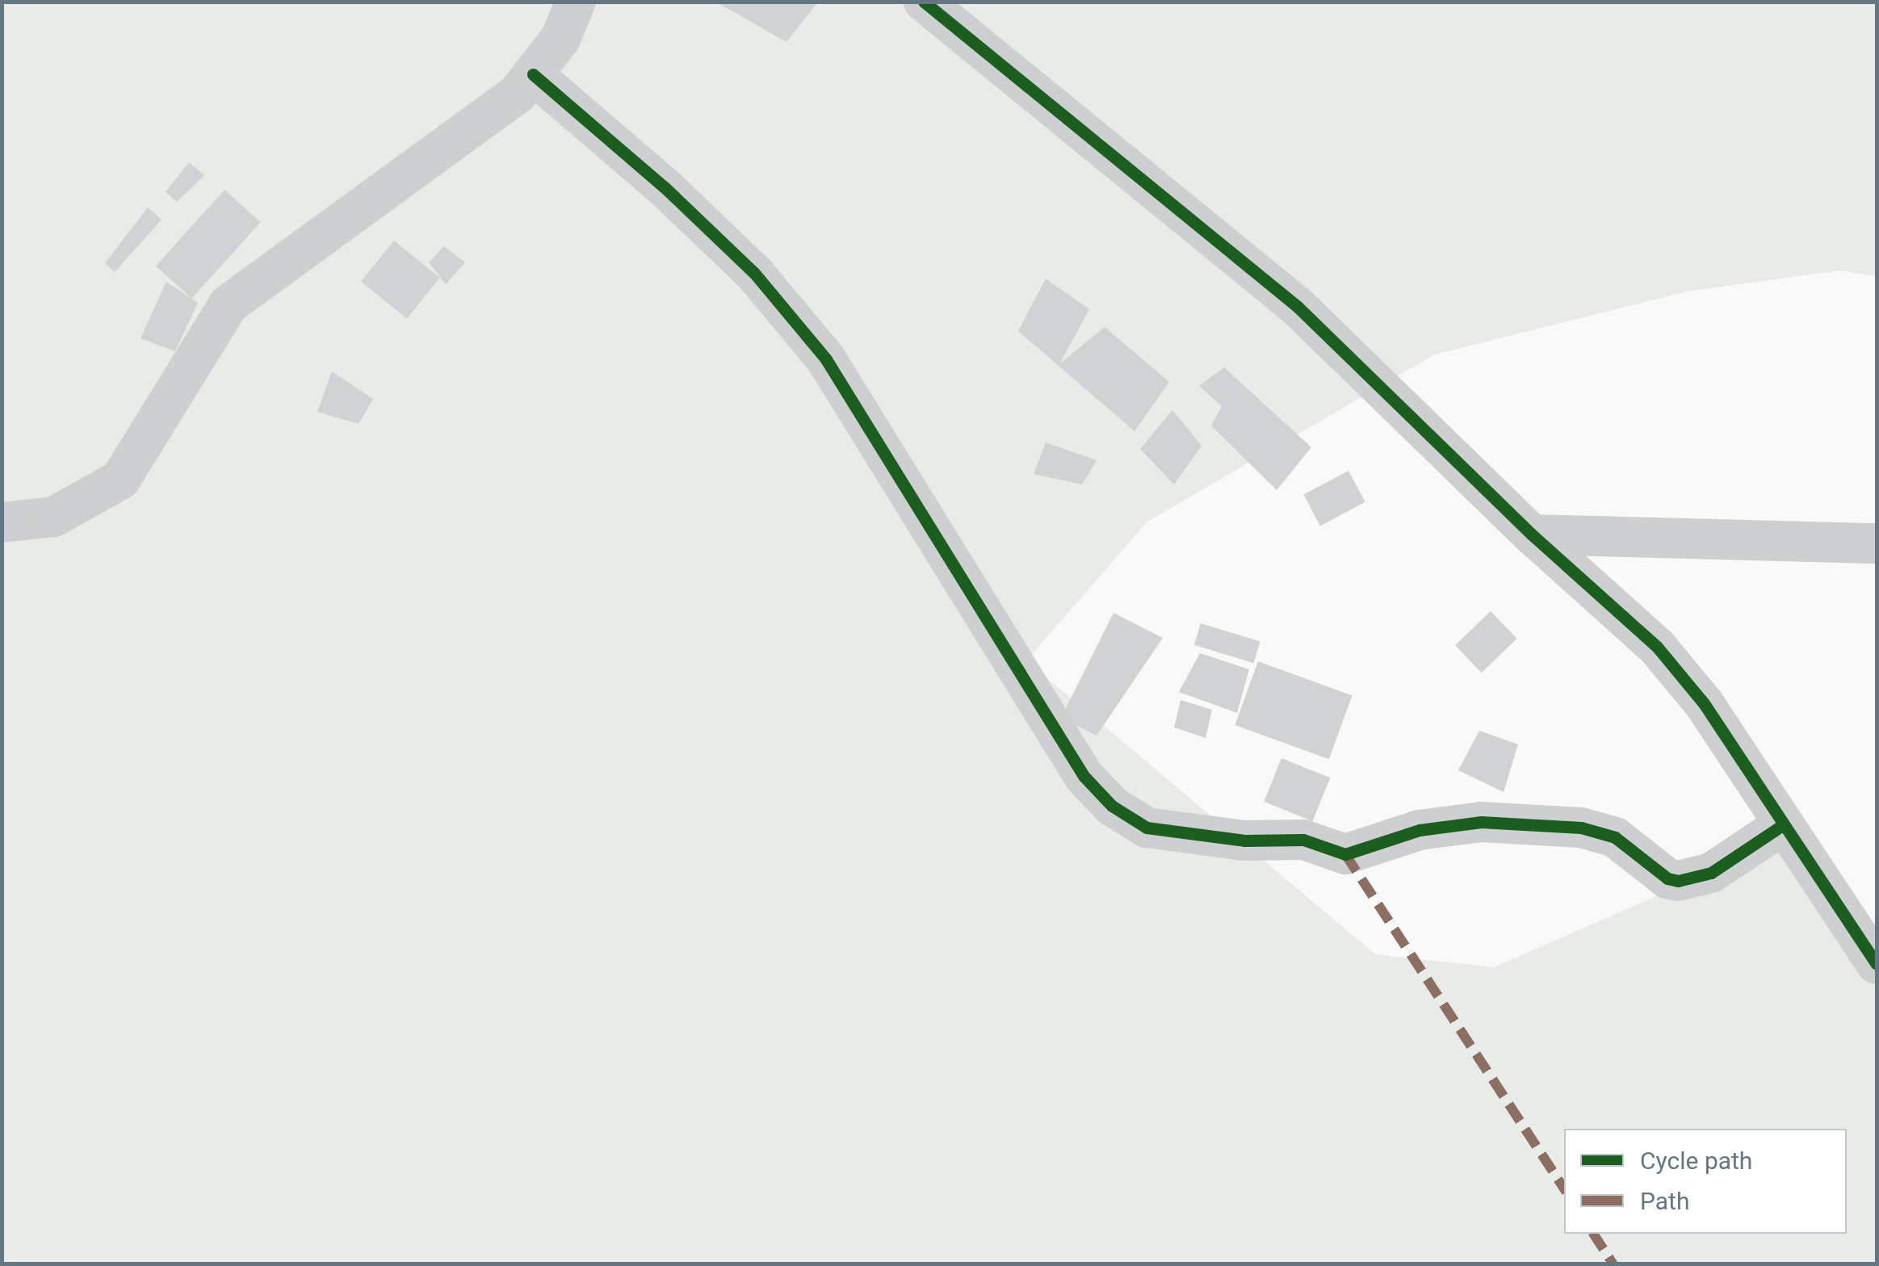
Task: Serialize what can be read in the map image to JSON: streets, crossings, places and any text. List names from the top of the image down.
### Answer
{
  "legend": ["Cycle path", "Path"]
}
